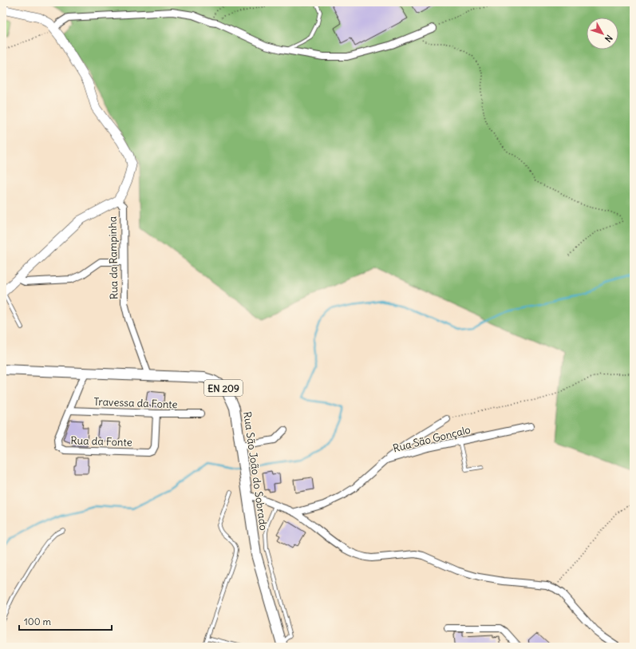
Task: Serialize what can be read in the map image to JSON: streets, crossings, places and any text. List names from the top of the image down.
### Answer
{
  "streets": {
    "main road": ["EN 209", "Rua São João do Sobrado"],
    "street": [
      "Rua da Rampinha",
      "Travessa da Fonte",
      "Rua São Gonçalo",
      "Rua da Fonte"
    ]
  },
  "crossings": [
    ["Rua da Rampinha", "Rua São João do Sobrado"],
    ["Travessa da Fonte", "Rua da Fonte"],
    ["Rua da Fonte", "Rua São João do Sobrado"]
  ],
  "scale_bar": "100 m",
  "north": "bottom right"
}
